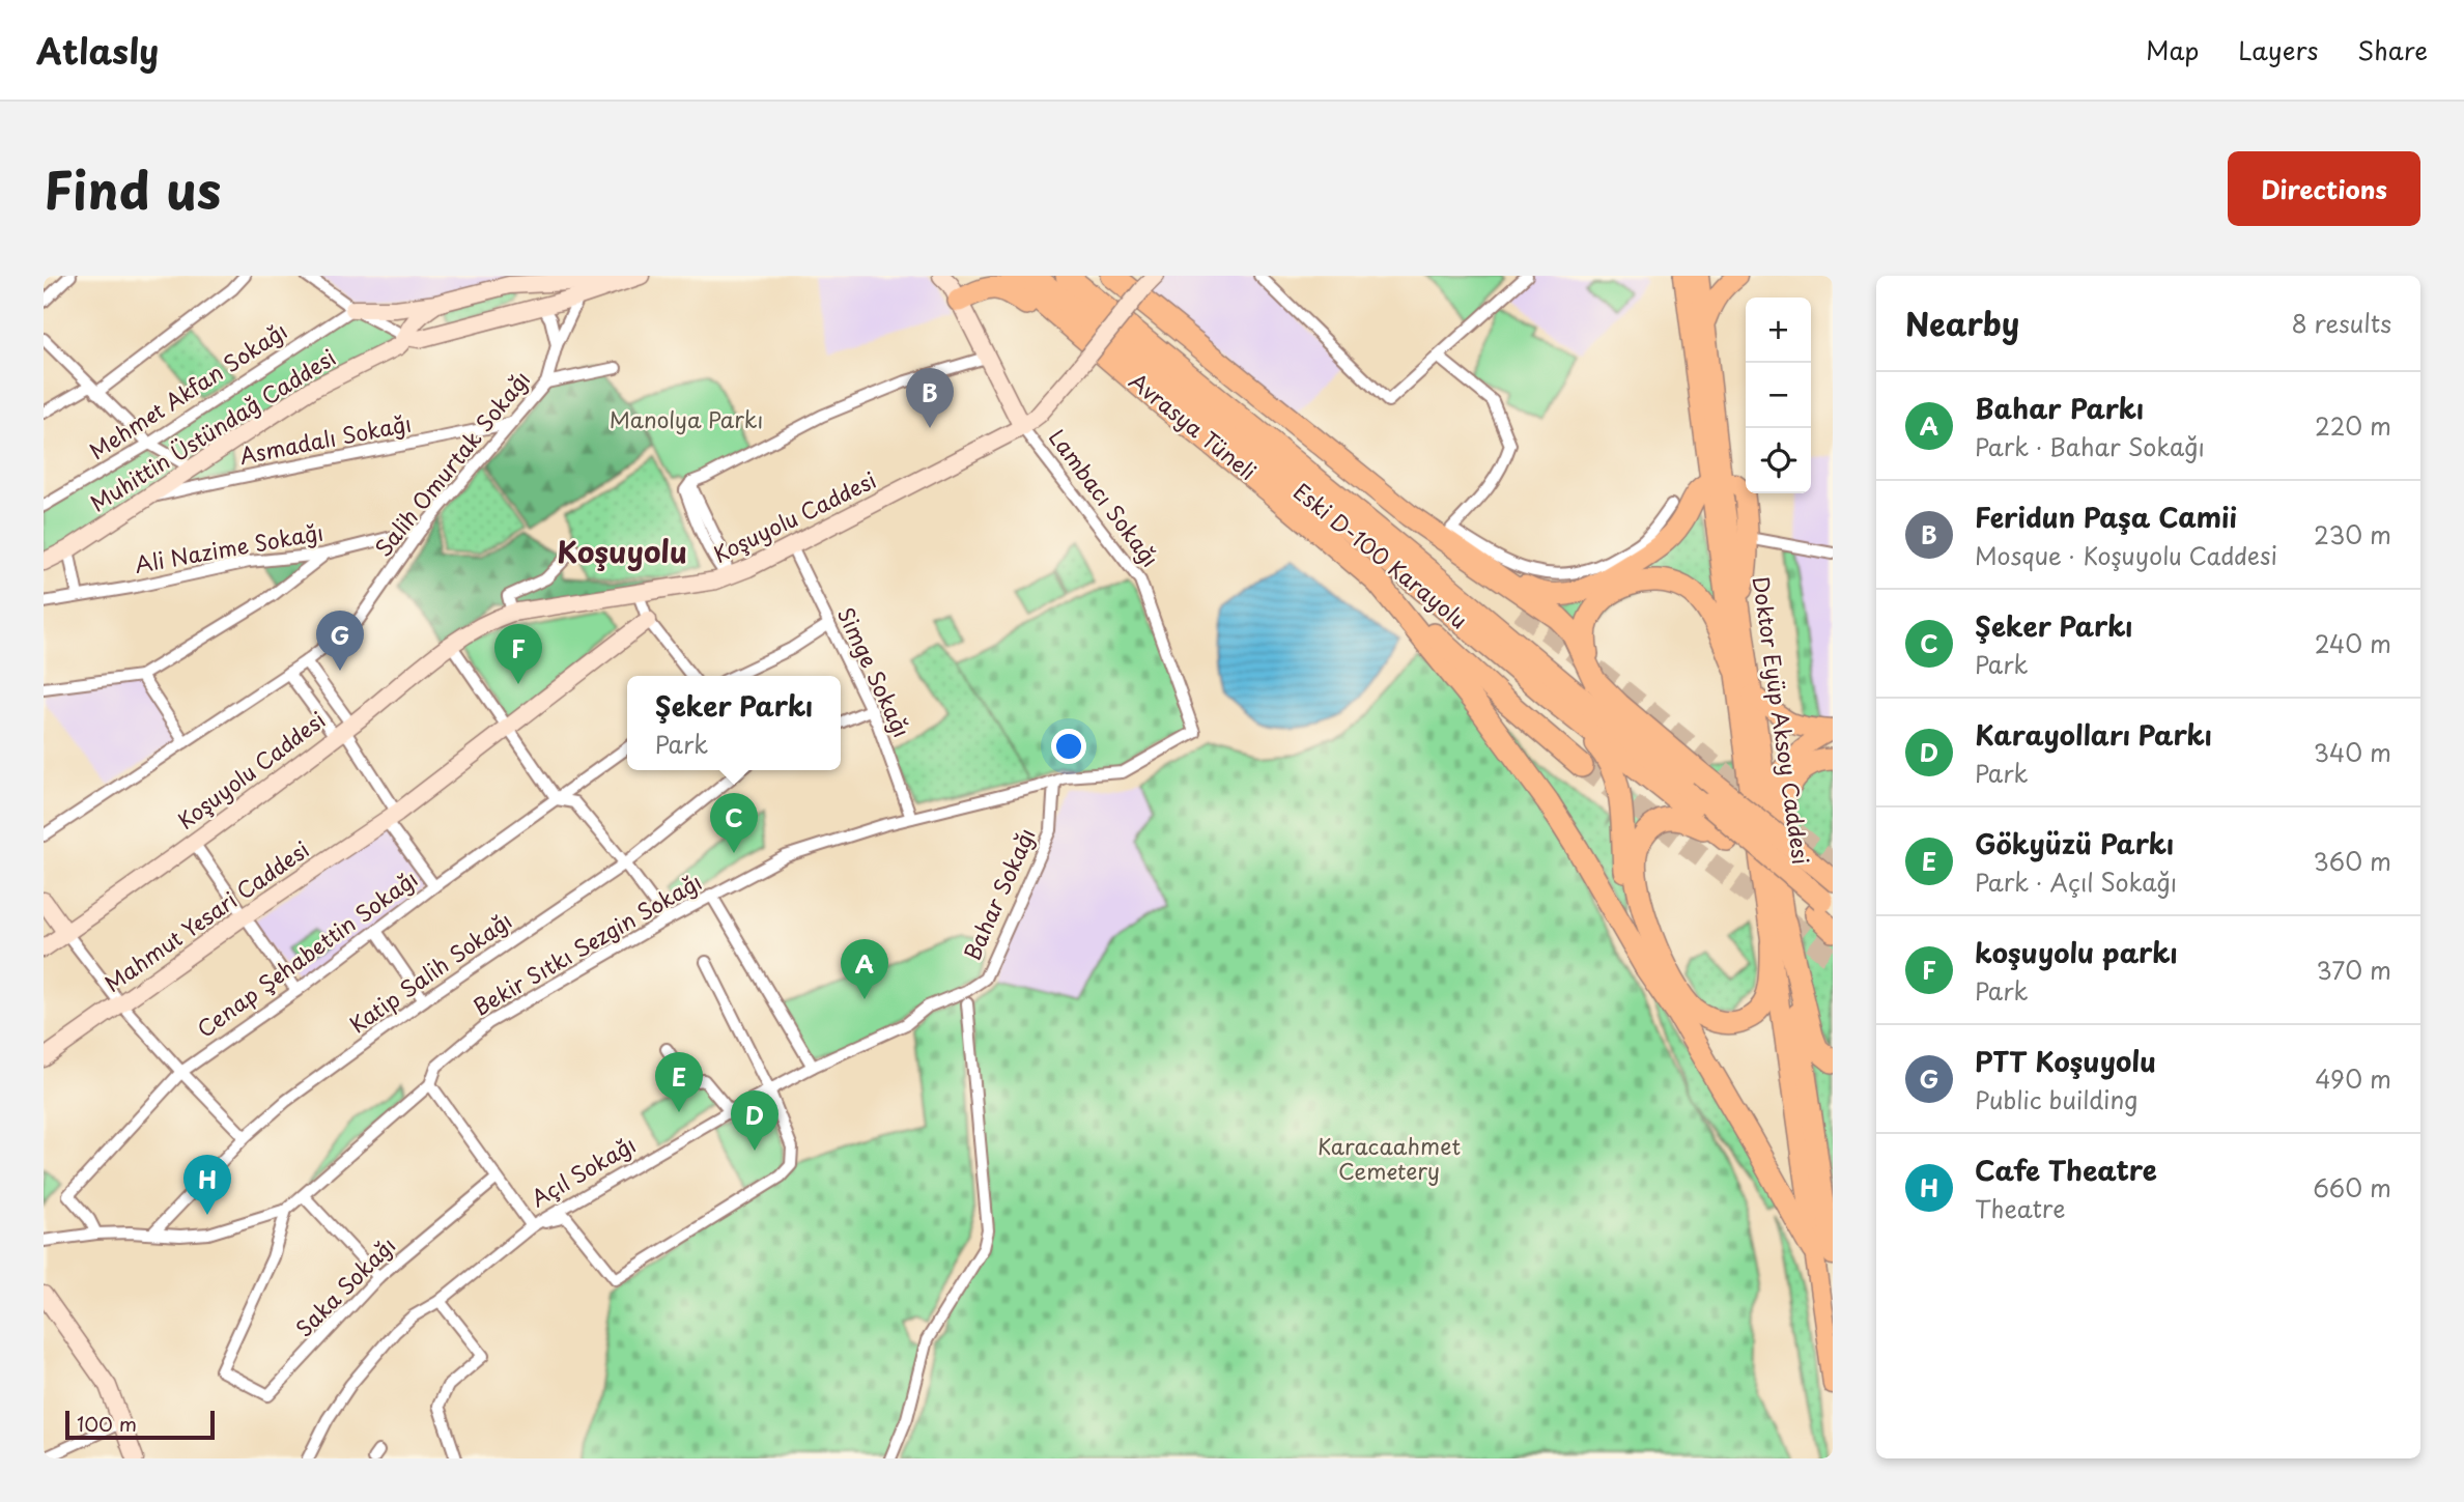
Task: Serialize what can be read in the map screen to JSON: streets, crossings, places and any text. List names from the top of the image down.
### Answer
{
  "streets": {
    "highway": ["Avrasya Tüneli", "Eski D-100 Karayolu"],
    "main road": ["Doktor Eyüp Aksoy Caddesi"],
    "street": [
      "Mehmet Akfan Sokağı",
      "Muhittin Üstündağ Caddesi",
      "Asmadalı Sokağı",
      "Salih Omurtak Sokağı",
      "Lambacı Sokağı",
      "Koşuyolu Caddesi",
      "Ali Nazime Sokağı",
      "Simge Sokağı",
      "Bahar Sokağı",
      "Mahmut Yesari Caddesi",
      "Bekir Sıtkı Sezgin Sokağı",
      "Cenap Şehabettin Sokağı",
      "Katip Salih Sokağı",
      "Açıl Sokağı",
      "Saka Sokağı"
    ]
  },
  "crossings": [
    ["Mehmet Akfan Sokağı", "Muhittin Üstündağ Caddesi"],
    ["Muhittin Üstündağ Caddesi", "Asmadalı Sokağı"],
    ["Muhittin Üstündağ Caddesi", "Salih Omurtak Sokağı"],
    ["Asmadalı Sokağı", "Salih Omurtak Sokağı"],
    ["Salih Omurtak Sokağı", "Ali Nazime Sokağı"],
    ["Lambacı Sokağı", "Koşuyolu Caddesi"],
    ["Lambacı Sokağı", "Bekir Sıtkı Sezgin Sokağı"],
    ["Koşuyolu Caddesi", "Simge Sokağı"],
    ["Simge Sokağı", "Bekir Sıtkı Sezgin Sokağı"],
    ["Bahar Sokağı", "Bekir Sıtkı Sezgin Sokağı"],
    ["Bahar Sokağı", "Açıl Sokağı"],
    ["Bekir Sıtkı Sezgin Sokağı", "Saka Sokağı"]
  ],
  "districts": ["Koşuyolu"],
  "parks": ["Manolya Parkı", "Karacaahmet Cemetery"],
  "scale_bar": "100 m",
  "page": {
    "header": "Atlasly",
    "nav": ["Map", "Layers", "Share"],
    "title": "Find us",
    "buttons": "Directions",
    "heading": ["Nearby", "8 results"],
    "map_buttons": ["+", "−"],
    "pins": [
      "B",
      "G",
      "F",
      "C",
      "A",
      "E",
      "D",
      "H"
    ],
    "list": [
      {
        "mark": "A",
        "name": "Bahar Parkı",
        "note": "Park · Bahar Sokağı",
        "value": "220 m"
      },
      {
        "mark": "B",
        "name": "Feridun Paşa Camii",
        "note": "Mosque · Koşuyolu Caddesi",
        "value": "230 m"
      },
      {
        "mark": "C",
        "name": "Şeker Parkı",
        "note": "Park",
        "value": "240 m"
      },
      {
        "mark": "D",
        "name": "Karayolları Parkı",
        "note": "Park",
        "value": "340 m"
      },
      {
        "mark": "E",
        "name": "Gökyüzü Parkı",
        "note": "Park · Açıl Sokağı",
        "value": "360 m"
      },
      {
        "mark": "F",
        "name": "koşuyolu parkı",
        "note": "Park",
        "value": "370 m"
      },
      {
        "mark": "G",
        "name": "PTT Koşuyolu",
        "note": "Public building",
        "value": "490 m"
      },
      {
        "mark": "H",
        "name": "Cafe Theatre",
        "note": "Theatre",
        "value": "660 m"
      }
    ],
    "popup": ["Şeker Parkı", "Park"],
    "scale": "100 m"
  }
}
